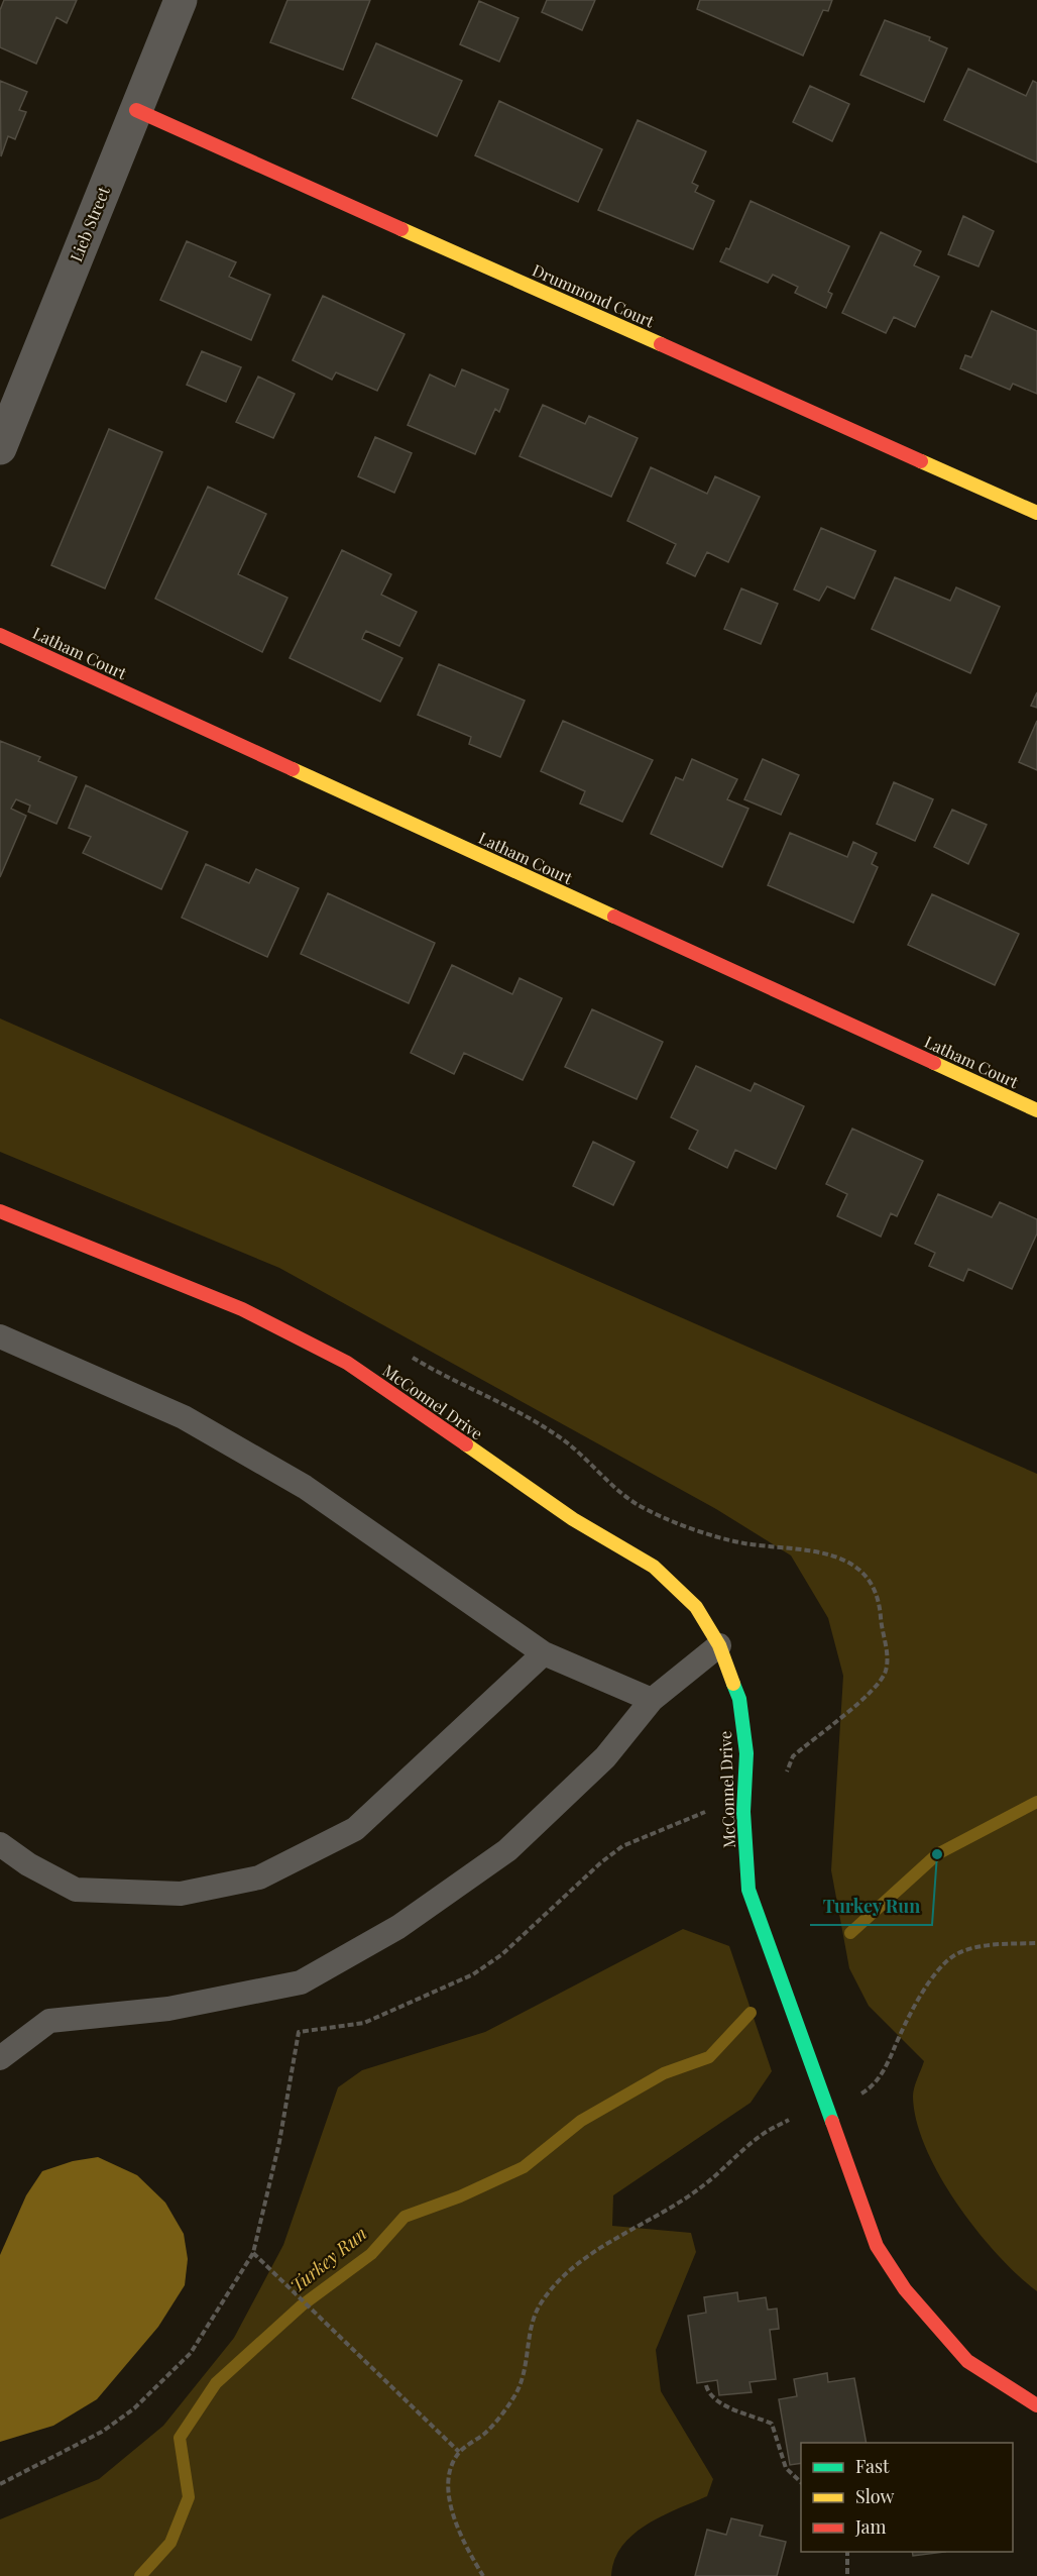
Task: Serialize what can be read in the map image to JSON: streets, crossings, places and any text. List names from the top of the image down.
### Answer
{
  "streets": {
    "street": [
      "Lieb Street",
      "Drummond Court",
      "Latham Court",
      "McConnel Drive"
    ]
  },
  "crossings": [
    ["Lieb Street", "Drummond Court"]
  ],
  "water": ["Turkey Run"],
  "places": ["Turkey Run"],
  "legend": ["Fast", "Slow", "Jam"]
}
